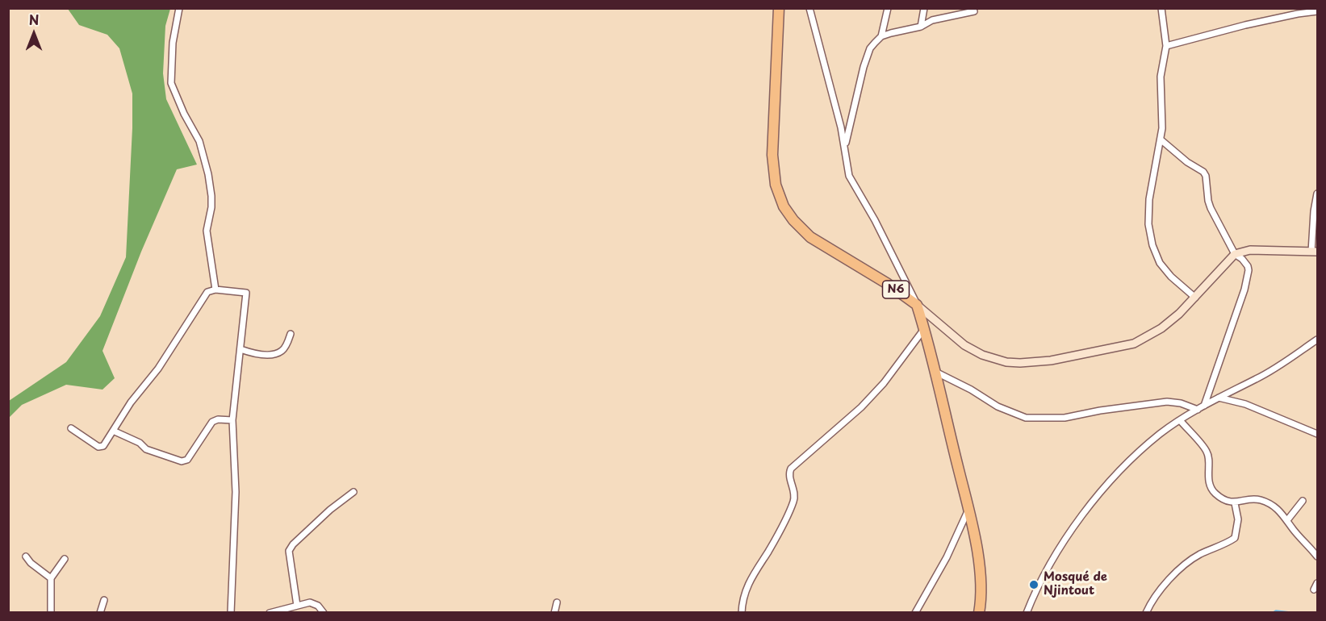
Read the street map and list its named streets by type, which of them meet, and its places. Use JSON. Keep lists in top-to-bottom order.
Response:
{
  "streets": {
    "highway": ["N6"]
  },
  "places": ["Mosqué de Njintout"],
  "north": "top"
}
